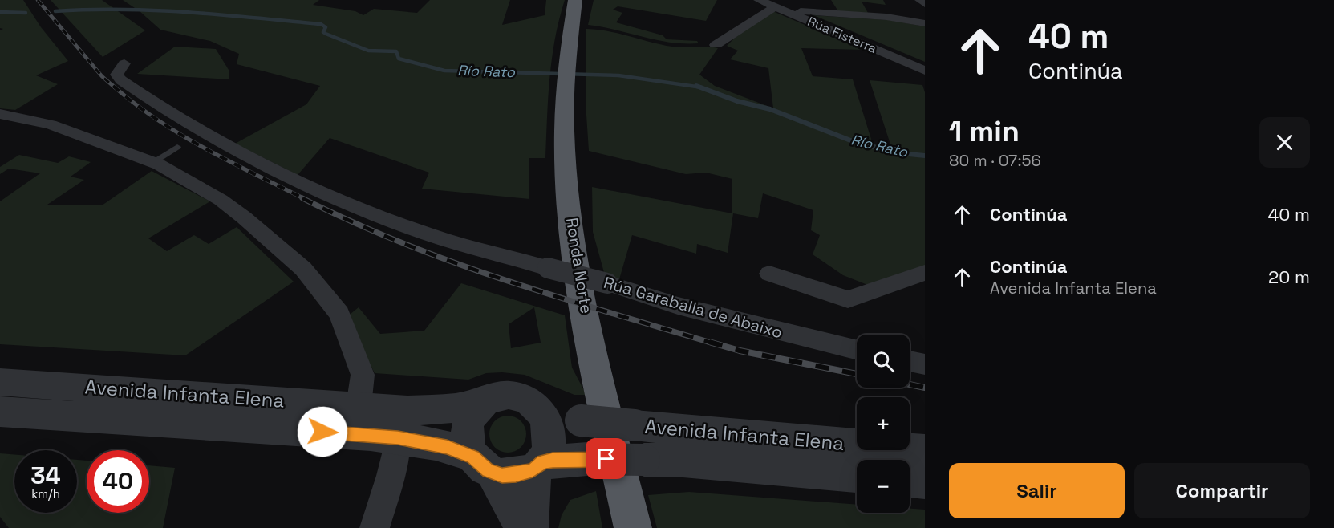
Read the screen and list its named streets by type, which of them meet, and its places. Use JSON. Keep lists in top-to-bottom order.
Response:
{
  "streets": {
    "highway": ["Ronda Norte"],
    "street": ["Rúa Fisterra", "Rúa Garaballa de Abaixo", "Avenida Infanta Elena"]
  },
  "water": ["Río Rato"],
  "page": {
    "turn": ["40 m", "Continúa"],
    "heading": ["1 min", "80 m · 07:56"],
    "list": [
      {
        "name": "Continúa",
        "value": "40 m"
      },
      {
        "name": "Continúa",
        "note": "Avenida Infanta Elena",
        "value": "20 m"
      }
    ],
    "map_buttons": ["+", "−"],
    "speed": "34 km/h",
    "limit": "40",
    "buttons": ["Salir", "Compartir"]
  }
}
